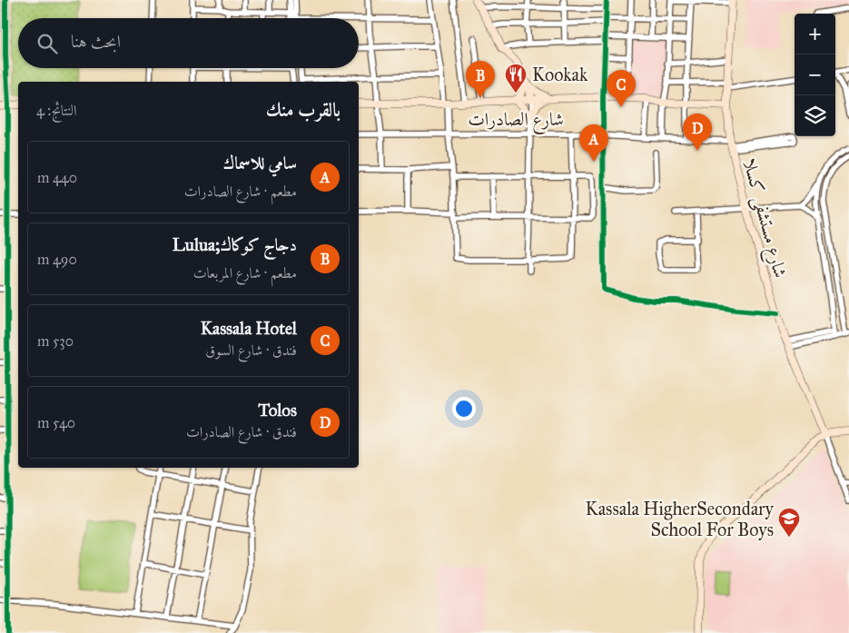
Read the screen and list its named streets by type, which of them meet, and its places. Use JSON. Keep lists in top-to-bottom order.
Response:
{
  "streets": {
    "street": ["شارع الصادرات", "شارع مستشفى كسلا"]
  },
  "crossings": [
    ["شارع الصادرات", "شارع مستشفى كسلا"]
  ],
  "places": {
    "restaurant": ["Kookak"],
    "school or university": ["Kassala HigherSecondary School For Boys"]
  },
  "page": {
    "map_buttons": ["+", "−"],
    "search": "ابحث هنا",
    "pins": [
      "B",
      "C",
      "D",
      "A"
    ],
    "heading": ["بالقرب منك", "النتائج: 4"],
    "list": [
      {
        "mark": "A",
        "name": "سامي للاسماك",
        "note": "مطعم · شارع الصادرات",
        "value": "440 m"
      },
      {
        "mark": "B",
        "name": "دجاج كوكاك;Lulua",
        "note": "مطعم · شارع المربعات",
        "value": "490 m"
      },
      {
        "mark": "C",
        "name": "Kassala Hotel",
        "note": "فندق · شارع السوق",
        "value": "530 m"
      },
      {
        "mark": "D",
        "name": "Tolos",
        "note": "فندق · شارع الصادرات",
        "value": "540 m"
      }
    ]
  }
}
